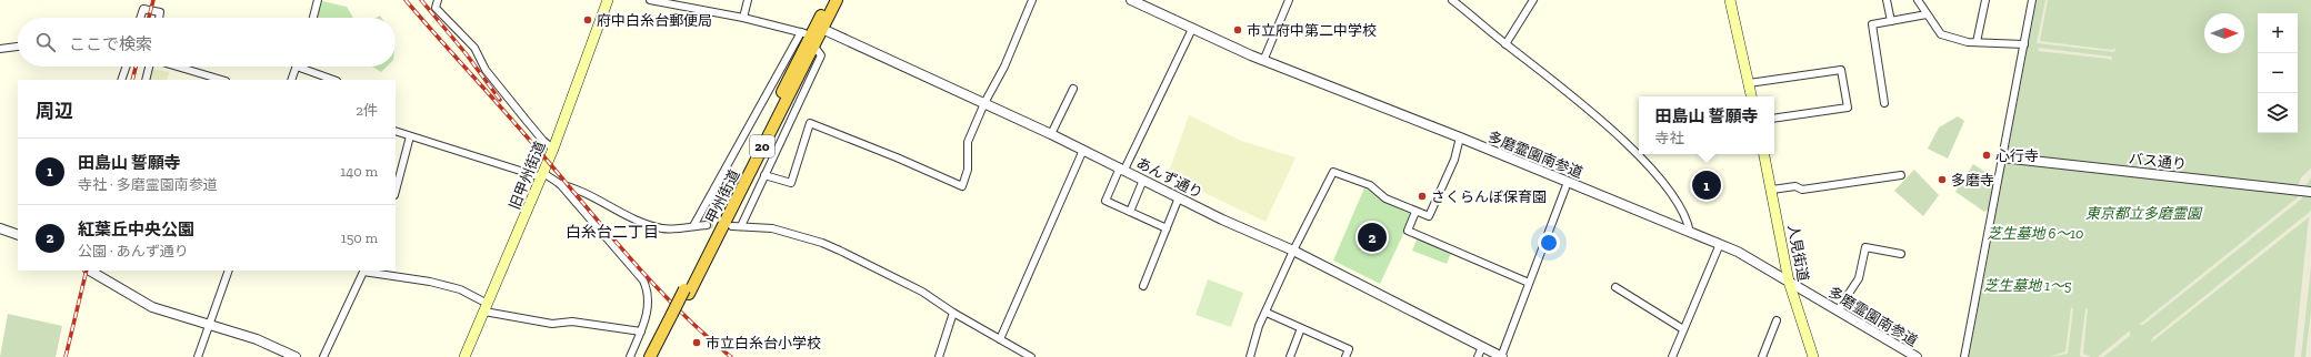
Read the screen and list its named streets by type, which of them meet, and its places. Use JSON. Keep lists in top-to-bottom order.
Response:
{
  "streets": {
    "highway": ["20", "甲州街道"],
    "main road": ["旧甲州街道", "人見街道"],
    "street": ["多磨霊園南参道", "バス通り", "あんず通り"]
  },
  "crossings": [
    ["多磨霊園南参道", "人見街道"],
    ["あんず通り", "甲州街道"]
  ],
  "districts": ["白糸台二丁目"],
  "parks": ["東京都立多磨霊園", "芝生墓地 6～10", "芝生墓地 1～5"],
  "places": [
    "府中白糸台郵便局",
    "市立府中第二中学校",
    "心行寺",
    "多磨寺",
    "さくらんぼ保育園",
    "市立白糸台小学校"
  ],
  "north": "right",
  "page": {
    "map_buttons": ["+", "−"],
    "search": "ここで検索",
    "heading": ["周辺", "2件"],
    "popup": ["田島山 誓願寺", "寺社"],
    "list": [
      {
        "mark": "1",
        "name": "田島山 誓願寺",
        "note": "寺社 · 多磨霊園南参道",
        "value": "140 m"
      },
      {
        "mark": "2",
        "name": "紅葉丘中央公園",
        "note": "公園 · あんず通り",
        "value": "150 m"
      }
    ],
    "pins": ["1", "2"]
  }
}
